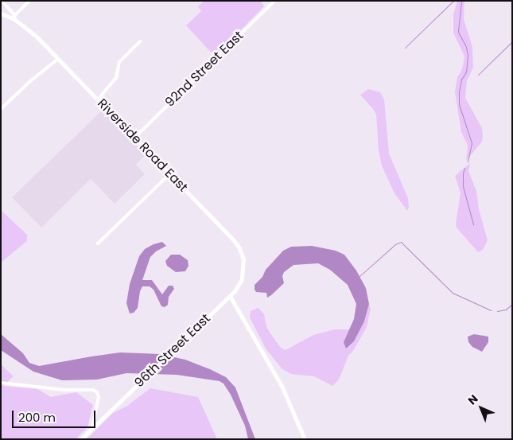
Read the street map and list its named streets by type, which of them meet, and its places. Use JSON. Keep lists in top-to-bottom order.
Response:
{
  "streets": {
    "street": ["92nd Street East", "Riverside Road East", "96th Street East"]
  },
  "crossings": [
    ["92nd Street East", "Riverside Road East"],
    ["Riverside Road East", "96th Street East"]
  ],
  "scale_bar": "200 m",
  "north": "top left"
}
